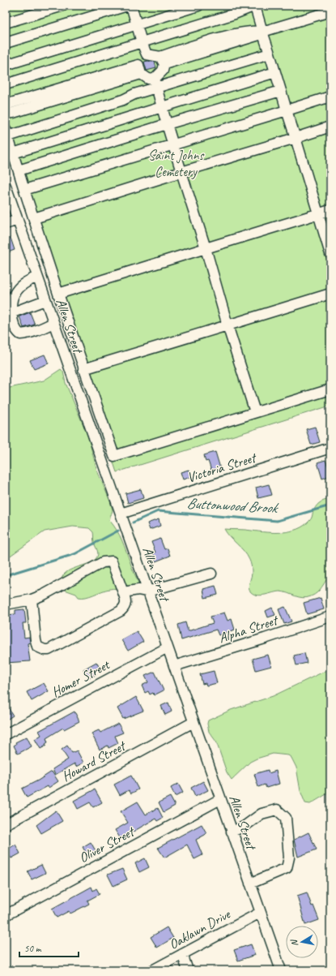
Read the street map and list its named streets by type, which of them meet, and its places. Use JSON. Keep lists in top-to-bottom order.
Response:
{
  "streets": {
    "street": [
      "Allen Street",
      "Victoria Street",
      "Alpha Street",
      "Homer Street",
      "Howard Street",
      "Oliver Street",
      "Oaklawn Drive"
    ]
  },
  "crossings": [
    ["Allen Street", "Victoria Street"],
    ["Allen Street", "Alpha Street"],
    ["Allen Street", "Homer Street"],
    ["Allen Street", "Howard Street"],
    ["Allen Street", "Oliver Street"],
    ["Allen Street", "Oaklawn Drive"]
  ],
  "water": ["Buttonwood Brook"],
  "parks": ["Saint Johns Cemetery"],
  "scale_bar": "50 m",
  "north": "left"
}
